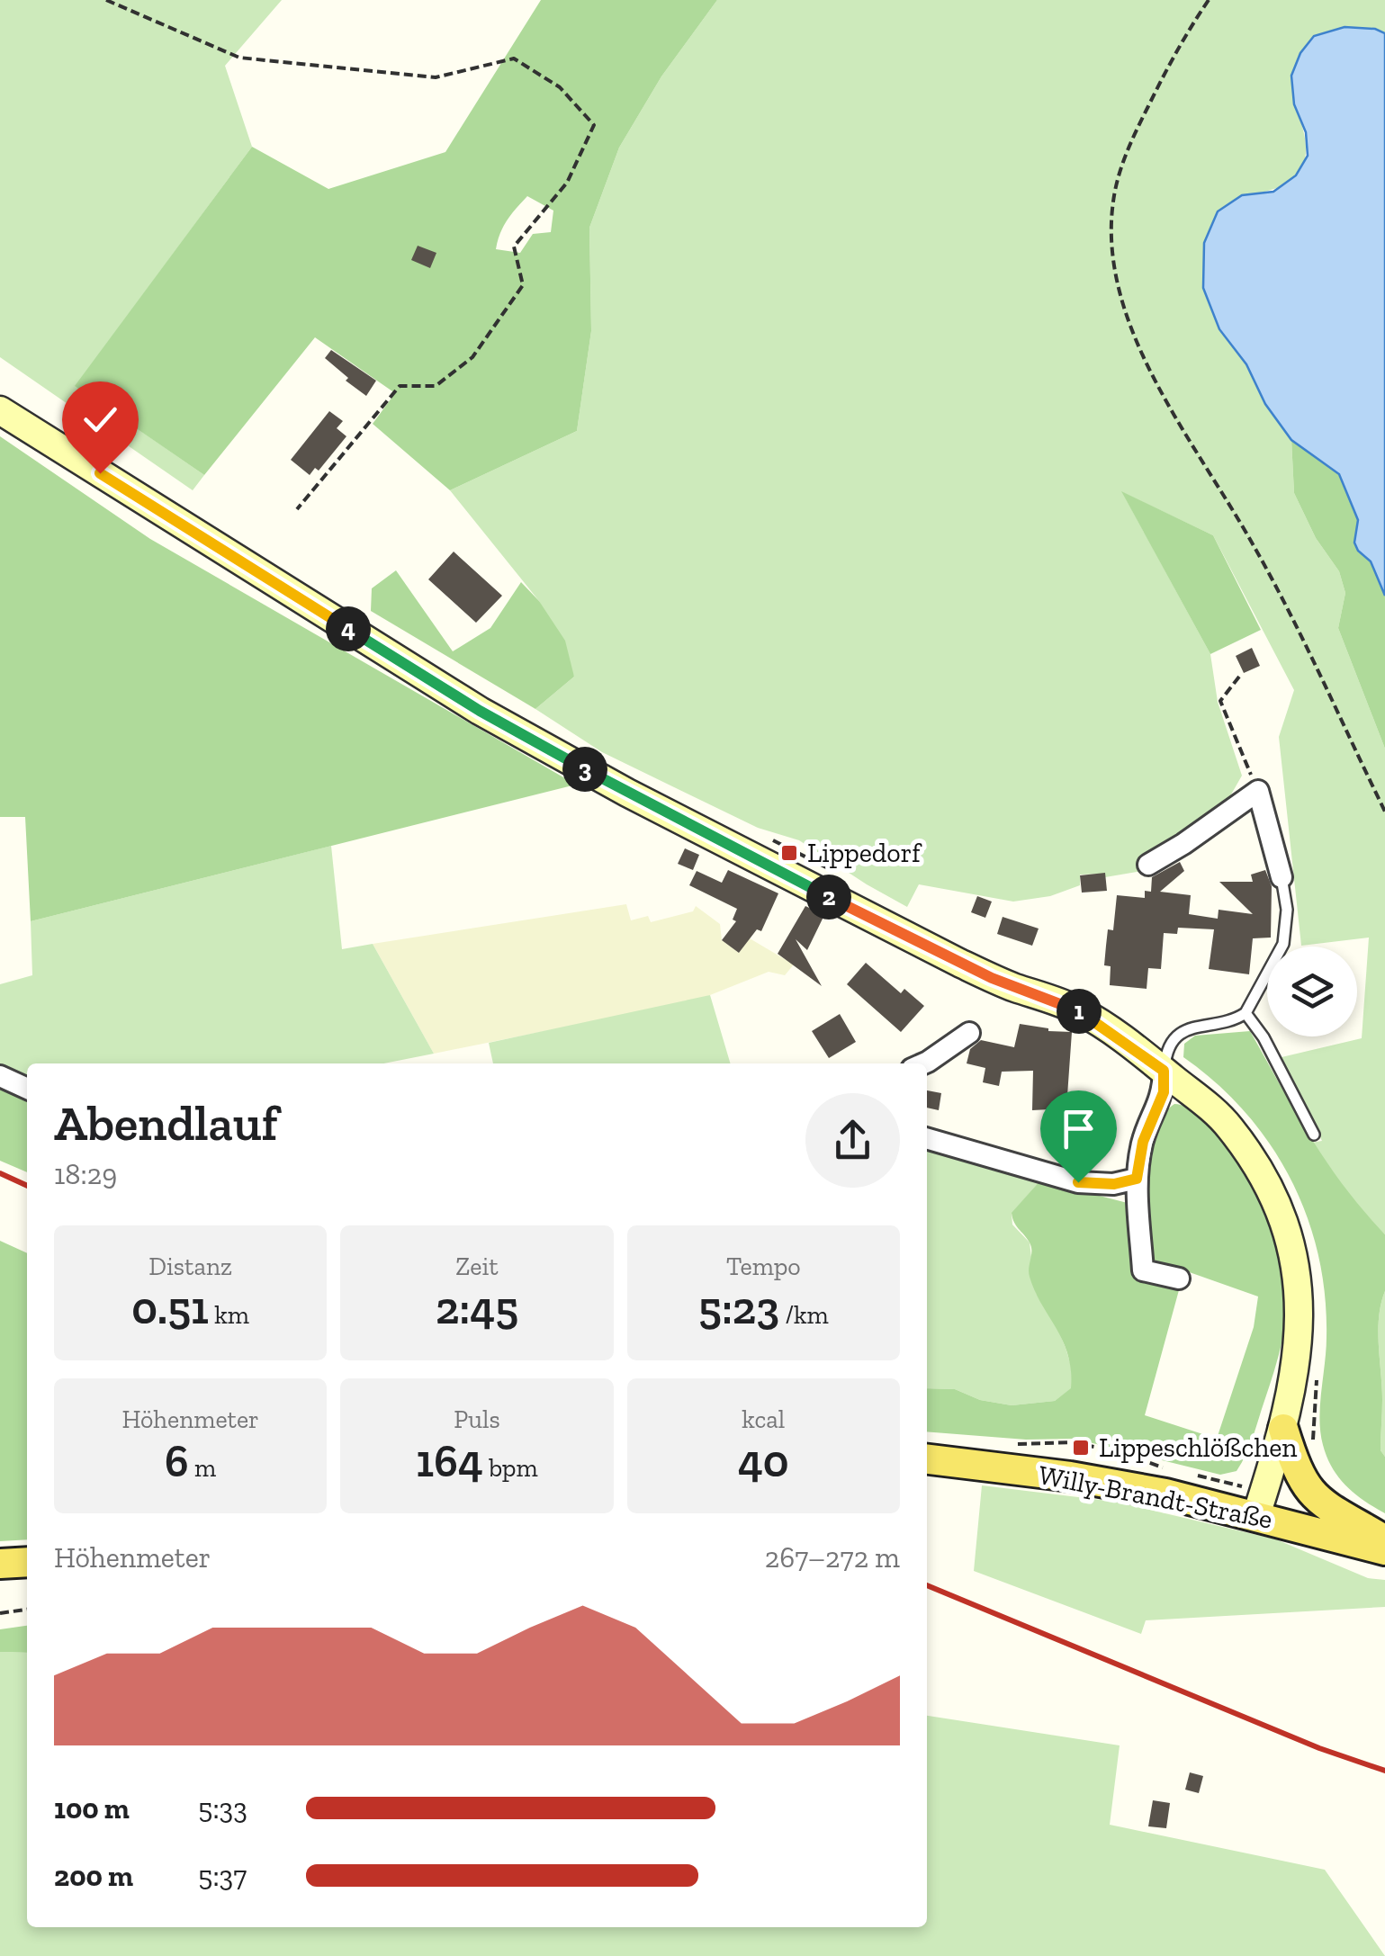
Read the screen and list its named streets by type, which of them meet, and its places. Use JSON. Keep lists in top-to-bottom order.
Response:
{
  "streets": {
    "main road": ["Willy-Brandt-Straße"]
  },
  "places": {
    "transit": ["Lippedorf", "Lippeschlößchen"]
  },
  "page": {
    "pins": [
      "4",
      "3",
      "2",
      "1"
    ],
    "heading": ["Abendlauf", "18:29"],
    "stats": [
      ["Distanz", "0.51 km"],
      ["Zeit", "2:45"],
      ["Tempo", "5:23 /km"],
      ["Höhenmeter", "6 m"],
      ["Puls", "164 bpm"],
      ["kcal", "40"]
    ],
    "chart": ["Höhenmeter", "267–272 m"],
    "list": [
      {
        "name": "100 m",
        "note": "5:33"
      },
      {
        "name": "200 m",
        "note": "5:37"
      }
    ]
  }
}
